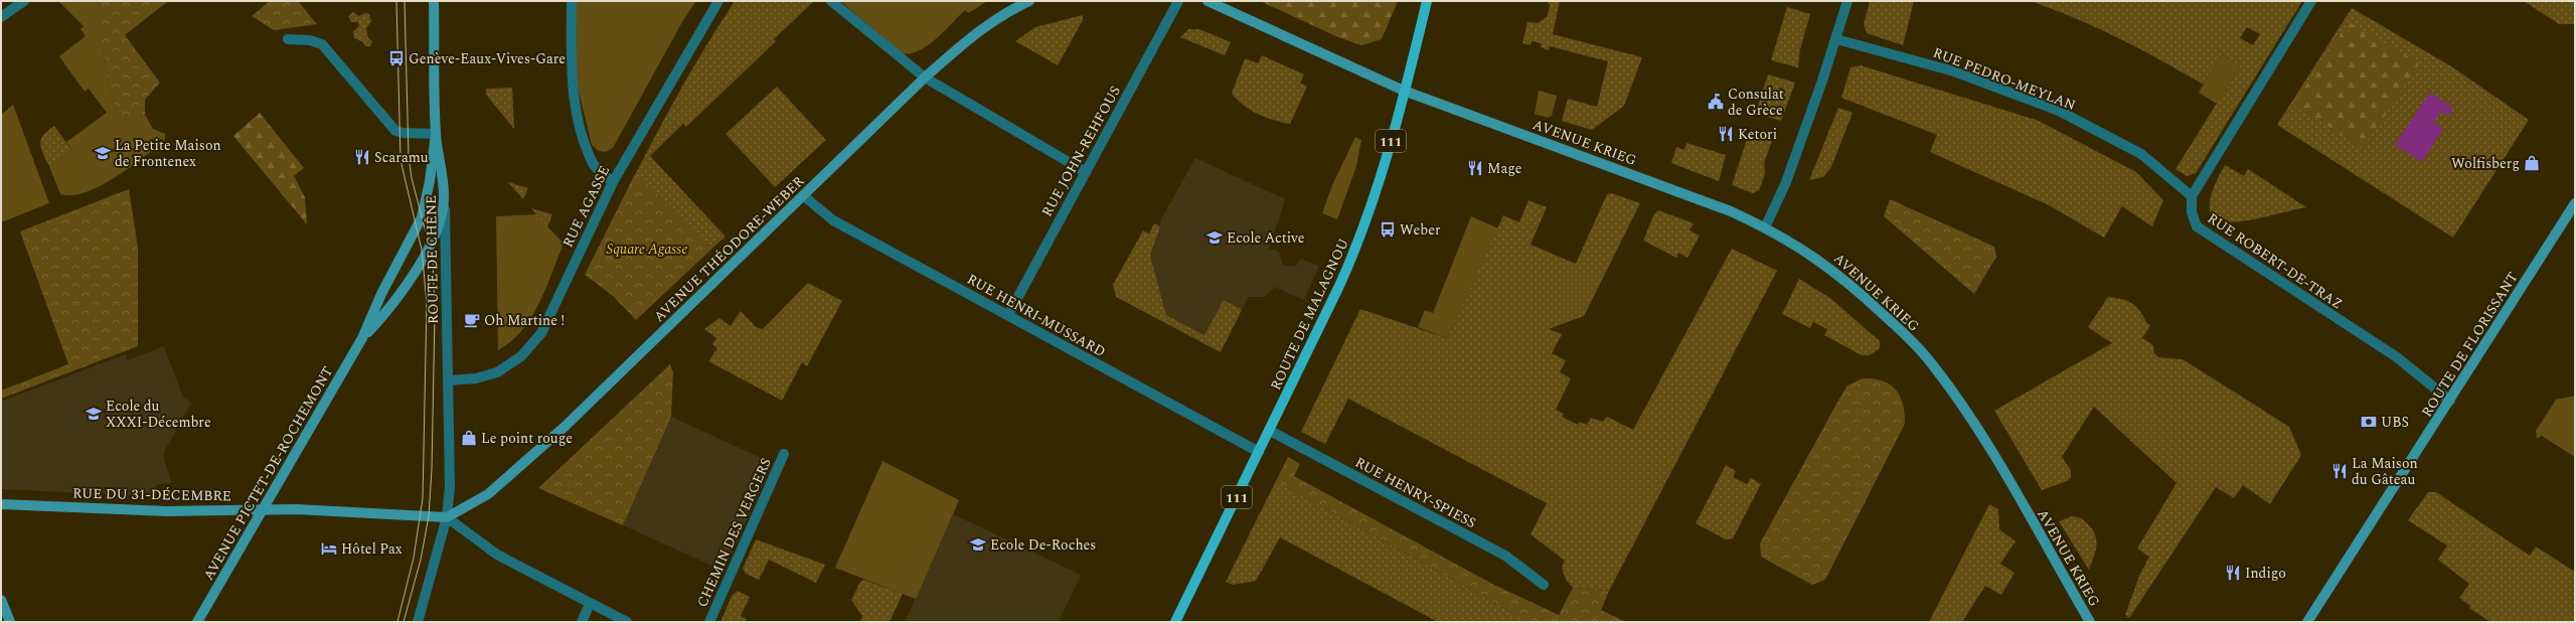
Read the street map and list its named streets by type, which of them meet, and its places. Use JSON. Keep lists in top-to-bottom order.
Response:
{
  "streets": {
    "main road": ["111", "ROUTE DE MALAGNOU"],
    "street": [
      "RUE PEDRO-MEYLAN",
      "AVENUE KRIEG",
      "RUE JOHN-REHFOUS",
      "RUE AGASSE",
      "AVENUE THÉODORE-WEBER",
      "ROUTE DE CHÊNE",
      "RUE ROBERT-DE-TRAZ",
      "RUE HENRI-MUSSARD",
      "ROUTE DE FLORISSANT",
      "AVENUE PICTET-DE-ROCHEMONT",
      "RUE HENRY-SPIESS",
      "RUE DU 31-DÉCEMBRE",
      "CHEMIN DES VERGERS"
    ]
  },
  "crossings": [
    ["RUE PEDRO-MEYLAN", "RUE ROBERT-DE-TRAZ"],
    ["AVENUE KRIEG", "ROUTE DE MALAGNOU"],
    ["RUE JOHN-REHFOUS", "RUE HENRI-MUSSARD"],
    ["RUE AGASSE", "ROUTE DE CHÊNE"],
    ["AVENUE THÉODORE-WEBER", "ROUTE DE CHÊNE"],
    ["AVENUE THÉODORE-WEBER", "RUE HENRI-MUSSARD"],
    ["AVENUE THÉODORE-WEBER", "RUE DU 31-DÉCEMBRE"],
    ["ROUTE DE CHÊNE", "AVENUE PICTET-DE-ROCHEMONT"],
    ["ROUTE DE CHÊNE", "RUE DU 31-DÉCEMBRE"],
    ["RUE ROBERT-DE-TRAZ", "ROUTE DE FLORISSANT"],
    ["ROUTE DE MALAGNOU", "RUE HENRI-MUSSARD"],
    ["ROUTE DE MALAGNOU", "RUE HENRY-SPIESS"],
    ["AVENUE PICTET-DE-ROCHEMONT", "RUE DU 31-DÉCEMBRE"]
  ],
  "parks": ["Square Agasse"],
  "places": {
    "bus stop": ["Genève-Eaux-Vives-Gare", "Weber"],
    "public building": ["Consulat de Grèce"],
    "restaurant": [
      "Ketori",
      "Scaramu",
      "Mage",
      "La Maison du Gâteau",
      "Indigo"
    ],
    "school or university": [
      "La Petite Maison de Frontenex",
      "Ecole Active",
      "Ecole du XXXI-Décembre",
      "Ecole De-Roches"
    ],
    "shop": ["Wolfisberg", "Le point rouge"],
    "cafe": ["Oh Martine !"],
    "bank": ["UBS"],
    "hotel": ["Hôtel Pax"]
  }
}
